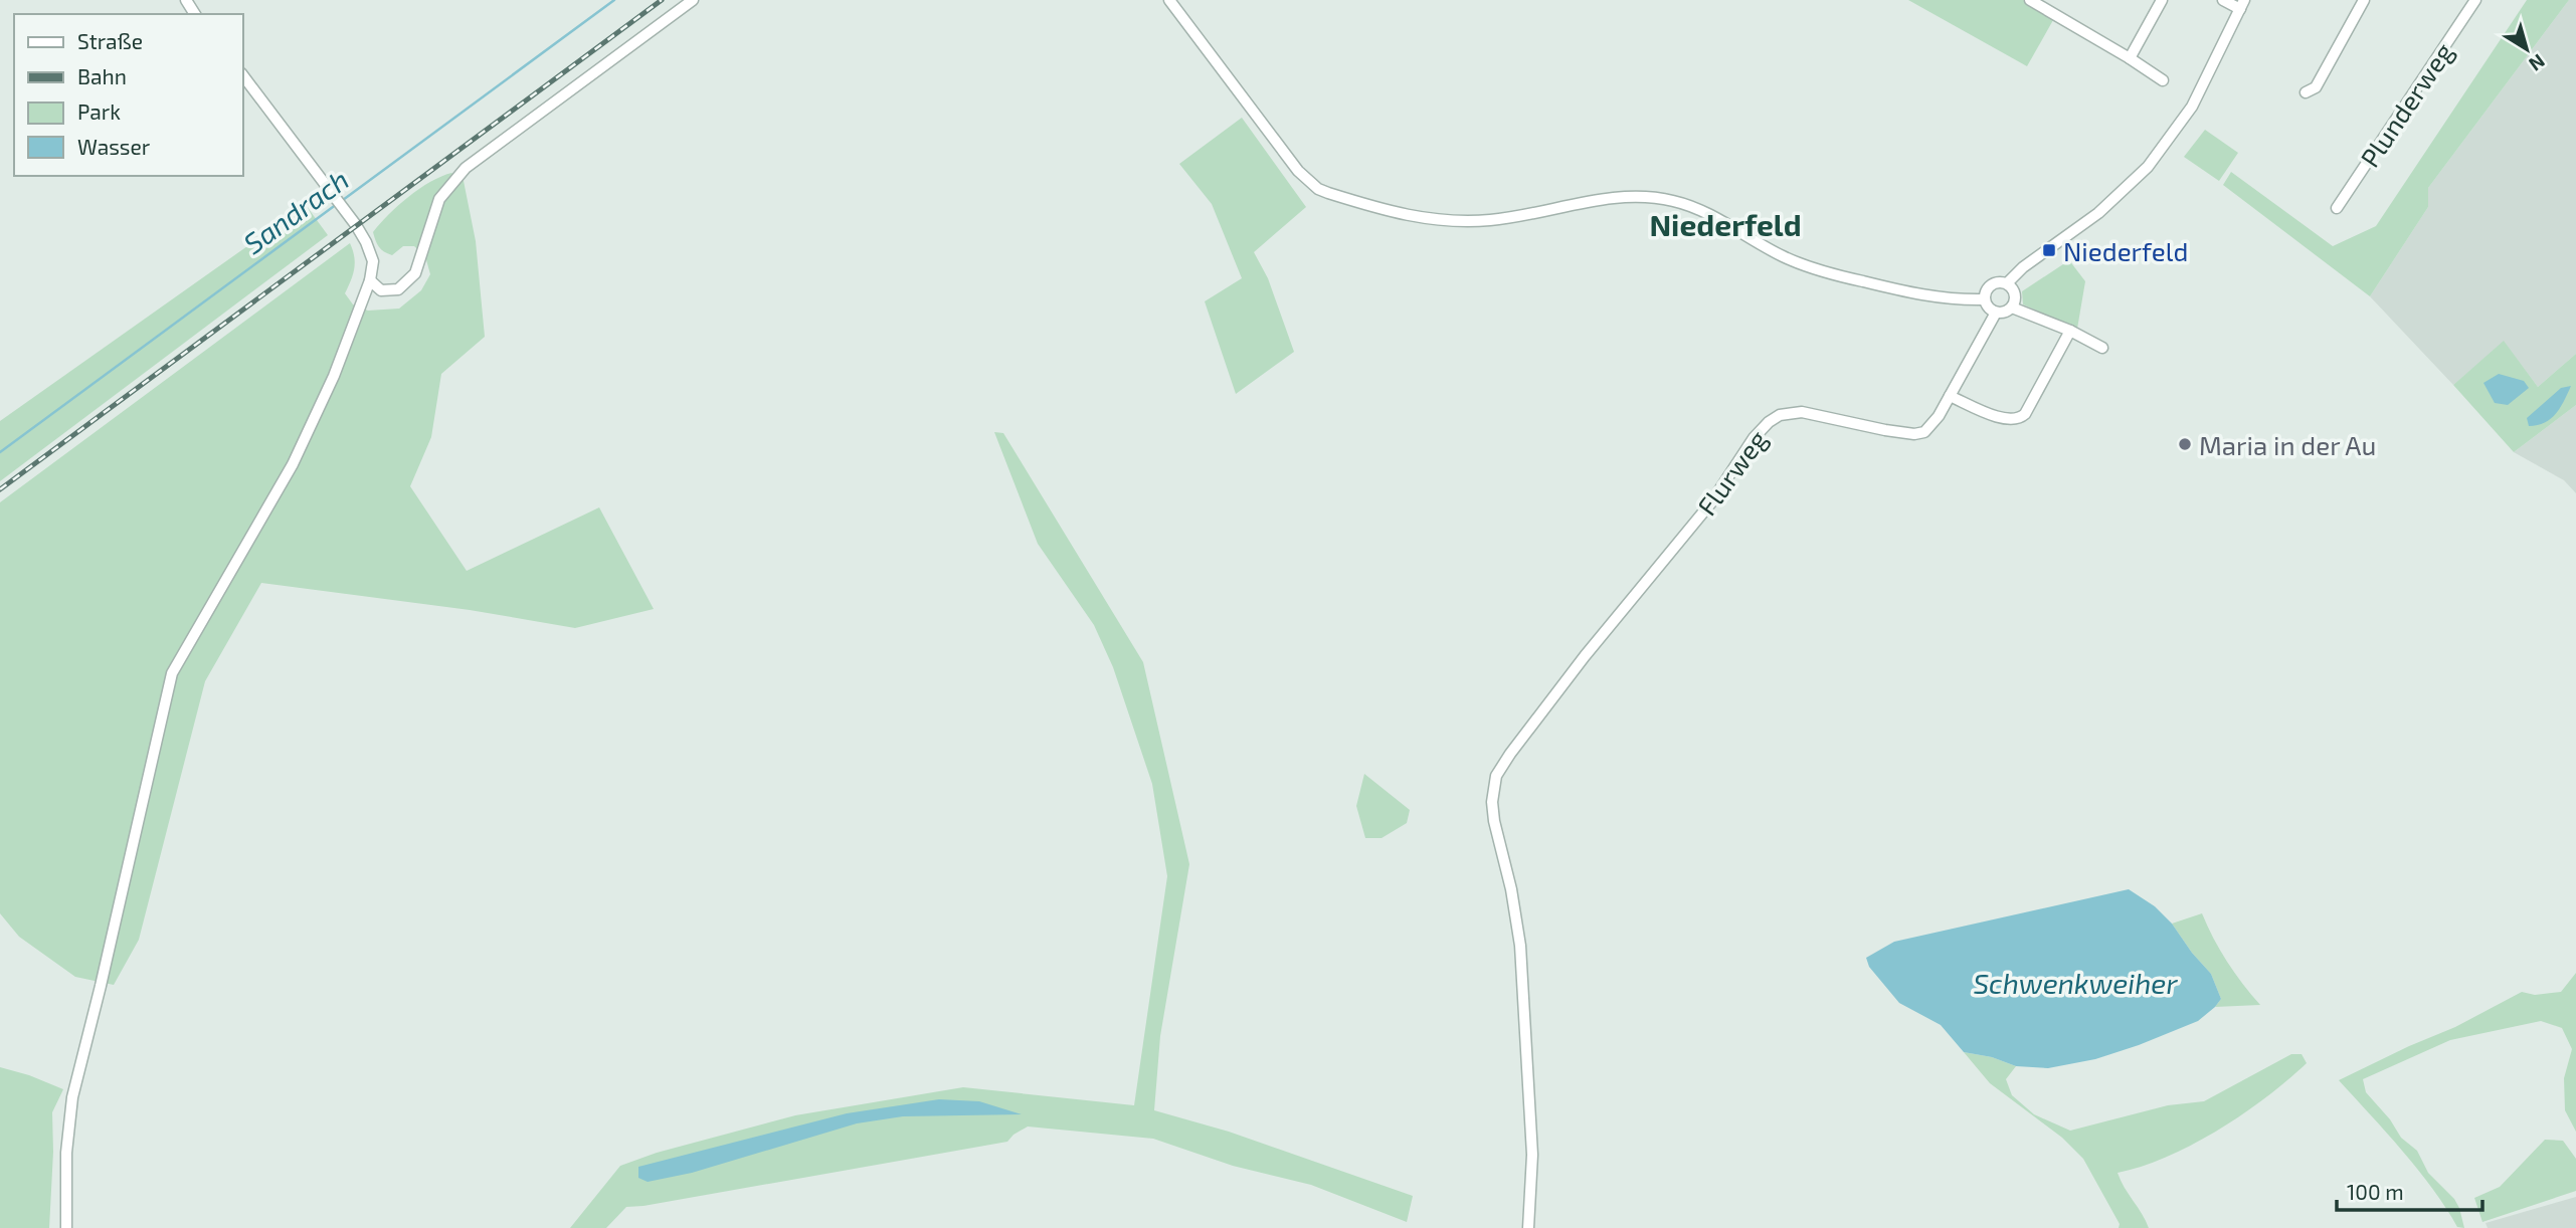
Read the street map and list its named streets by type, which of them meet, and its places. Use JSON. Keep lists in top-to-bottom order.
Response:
{
  "streets": {
    "street": ["Plunderweg", "Flurweg"]
  },
  "districts": ["Niederfeld"],
  "water": ["Sandrach", "Schwenkweiher"],
  "places": {
    "transit": ["Niederfeld"],
    "other": ["Maria in der Au"]
  },
  "legend": [
    "Straße",
    "Bahn",
    "Park",
    "Wasser"
  ],
  "scale_bar": "100 m",
  "north": "bottom right"
}
